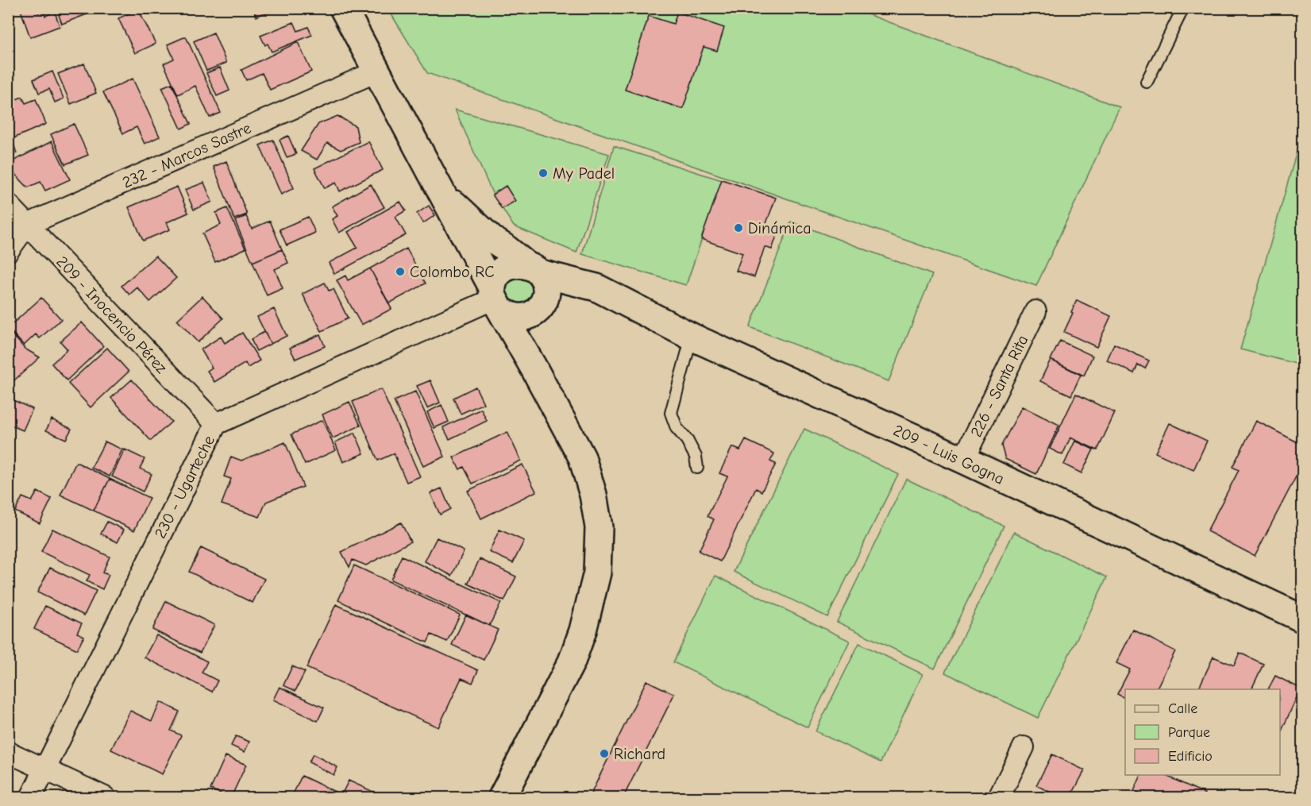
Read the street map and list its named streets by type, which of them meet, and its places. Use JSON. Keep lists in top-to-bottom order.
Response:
{
  "streets": {
    "main road": ["209 - Luis Gogna"],
    "street": [
      "232 - Marcos Sastre",
      "209 - Inocencio Pérez",
      "226 - Santa Rita",
      "230 - Ugarteche"
    ]
  },
  "crossings": [
    ["232 - Marcos Sastre", "209 - Inocencio Pérez"],
    ["209 - Inocencio Pérez", "230 - Ugarteche"],
    ["226 - Santa Rita", "209 - Luis Gogna"],
    ["209 - Luis Gogna", "230 - Ugarteche"]
  ],
  "places": [
    "My Padel",
    "Dinámica",
    "Colombo RC",
    "Richard"
  ],
  "legend": ["Calle", "Parque", "Edificio"]
}
